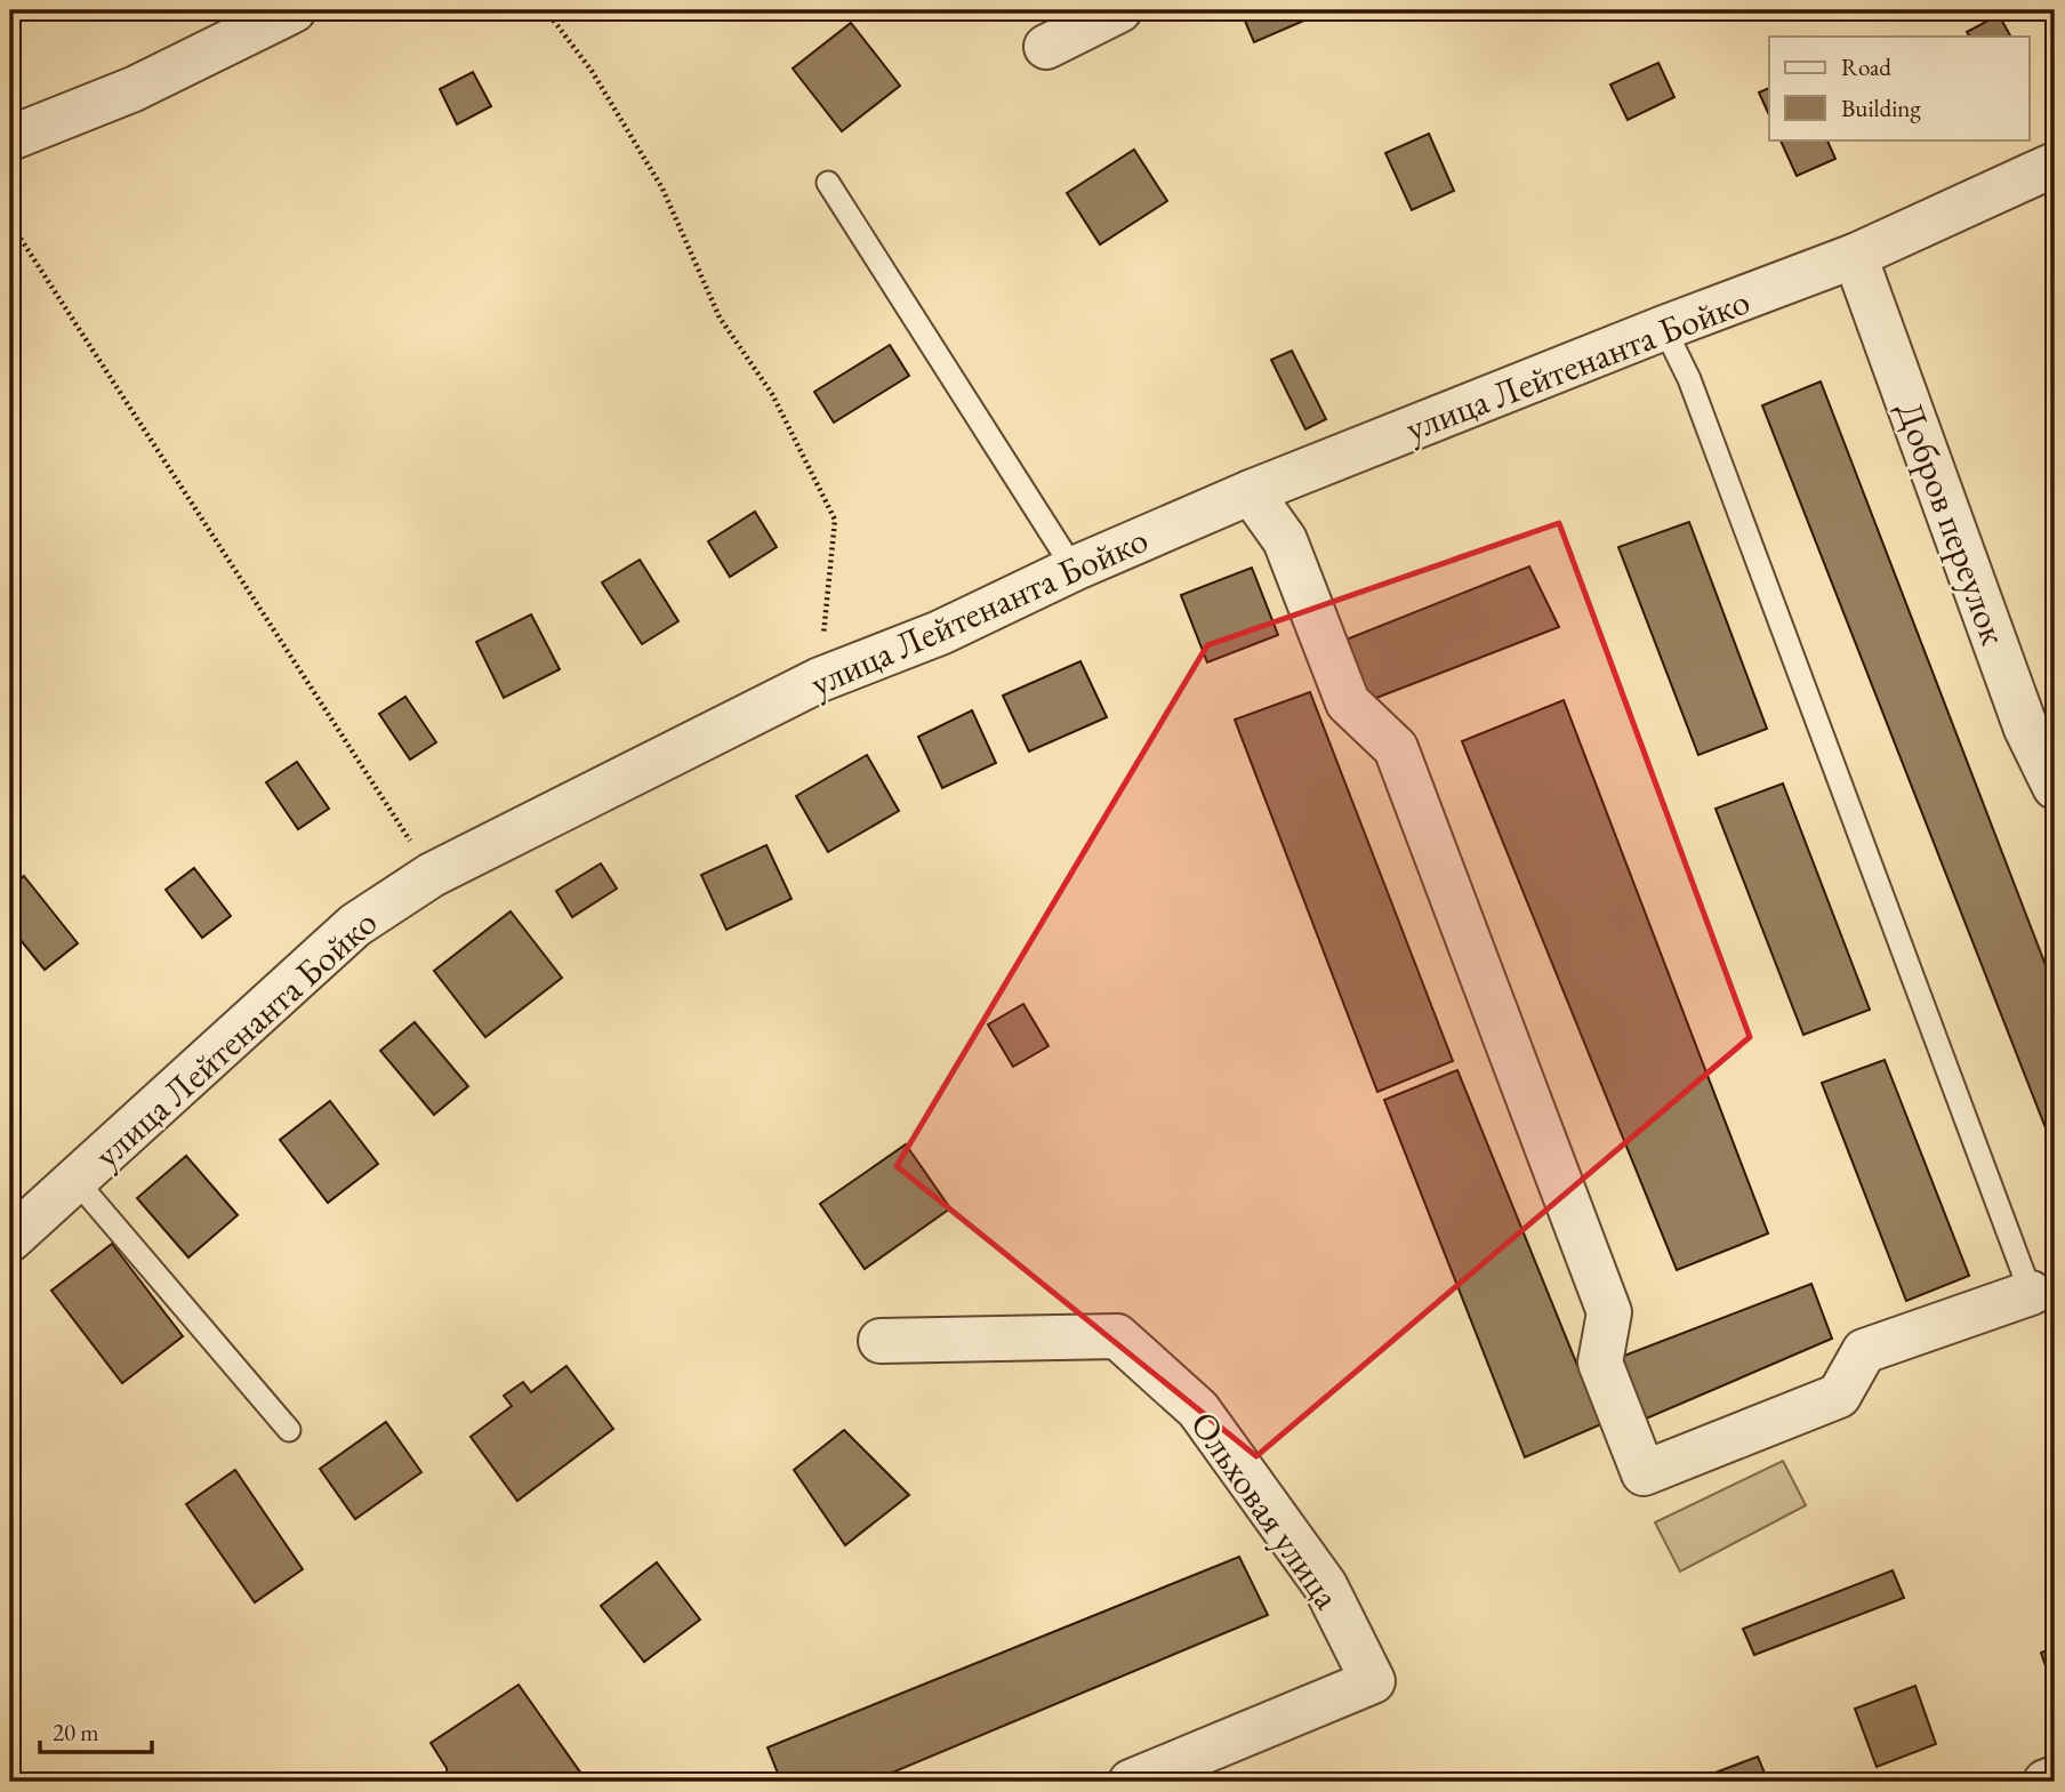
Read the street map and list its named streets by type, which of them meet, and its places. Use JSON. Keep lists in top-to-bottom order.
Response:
{
  "streets": {
    "street": ["улица Лейтенанта Бойко", "Добров переулок", "Ольховая улица"]
  },
  "crossings": [
    ["улица Лейтенанта Бойко", "Добров переулок"]
  ],
  "legend": ["Road", "Building"],
  "scale_bar": "20 m"
}
